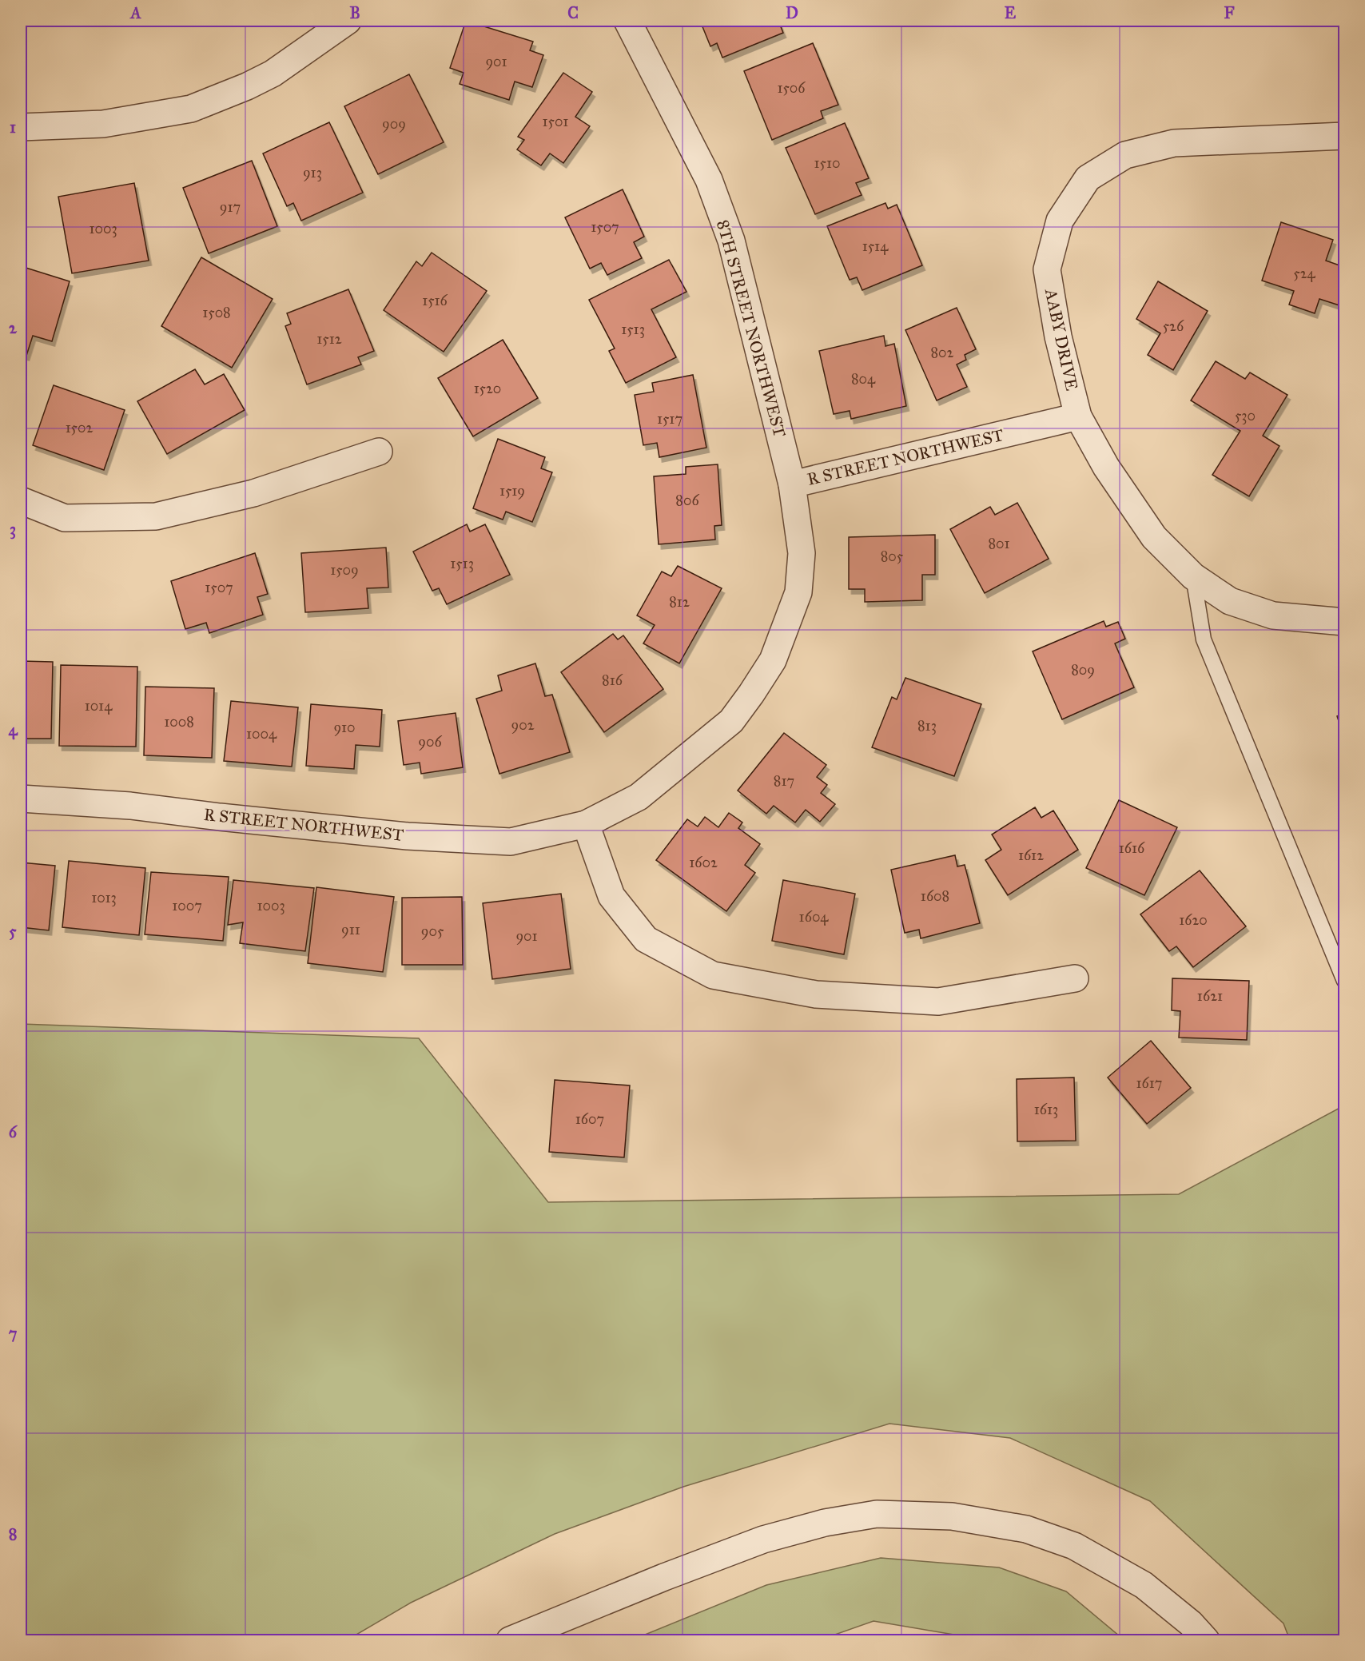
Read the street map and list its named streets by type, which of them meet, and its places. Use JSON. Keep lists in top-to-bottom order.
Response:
{
  "streets": {
    "street": ["8TH STREET NORTHWEST", "AABY DRIVE", "R STREET NORTHWEST"]
  },
  "crossings": [
    ["8TH STREET NORTHWEST", "R STREET NORTHWEST"],
    ["AABY DRIVE", "R STREET NORTHWEST"]
  ],
  "house_numbers": [
    "901",
    "1506",
    "1501",
    "909",
    "1510",
    "913",
    "917",
    "1507",
    "1003",
    "1514",
    "524",
    "1516",
    "1508",
    "526",
    "1513",
    "1512",
    "802",
    "804",
    "1520",
    "530",
    "1517",
    "1502",
    "1519",
    "806",
    "801",
    "805",
    "1513",
    "1509",
    "1507",
    "812",
    "809",
    "816",
    "1014",
    "1008",
    "902",
    "813",
    "910",
    "1004",
    "906",
    "817",
    "1616",
    "1612",
    "1602",
    "1608",
    "1013",
    "1007",
    "1003",
    "1604",
    "1620",
    "911",
    "905",
    "901",
    "1621",
    "1617",
    "1613",
    "1607"
  ],
  "grid": {
    "columns": [
      "A",
      "B",
      "C",
      "D",
      "E",
      "F"
    ],
    "rows": [
      "1",
      "2",
      "3",
      "4",
      "5",
      "6",
      "7",
      "8"
    ]
  }
}
